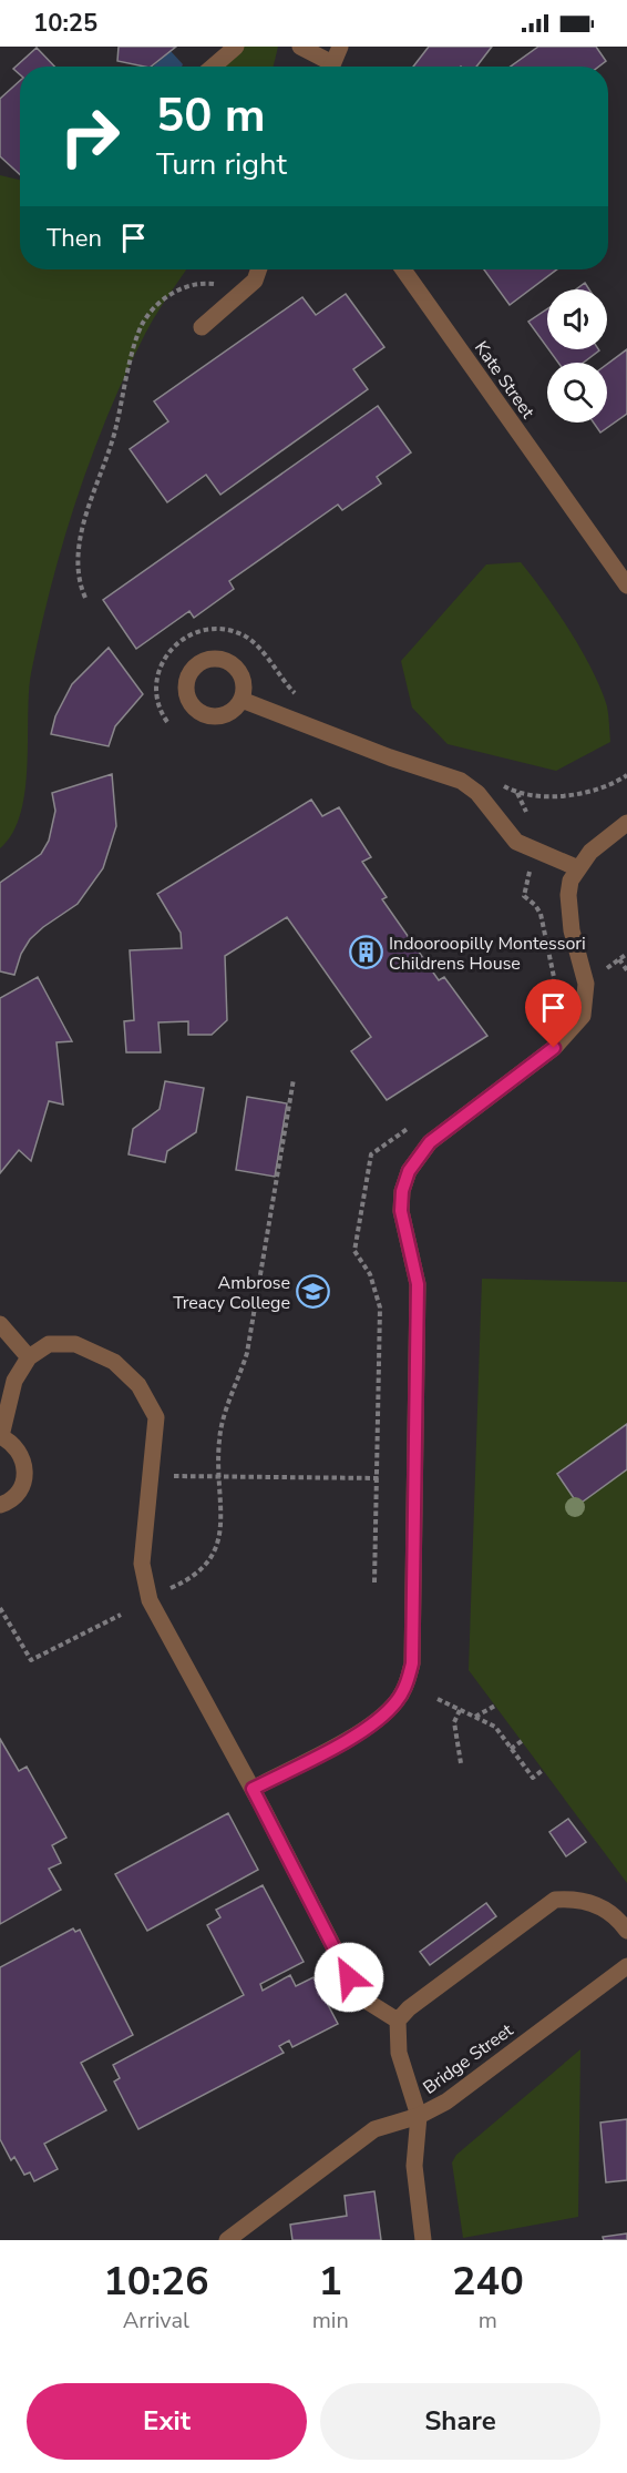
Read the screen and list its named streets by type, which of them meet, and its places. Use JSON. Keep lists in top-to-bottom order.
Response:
{
  "streets": {
    "street": ["Kate Street", "Bridge Street"]
  },
  "places": {
    "building": ["Indooroopilly Montessori Childrens House"],
    "school or university": ["Ambrose Treacy College"]
  },
  "page": {
    "status": "10:25",
    "turn": ["50 m", "Turn right"],
    "then": "Then",
    "eta": [
      "10:26",
      "Arrival",
      "1",
      "min",
      "240",
      "m"
    ],
    "buttons": ["Exit", "Share"]
  }
}
